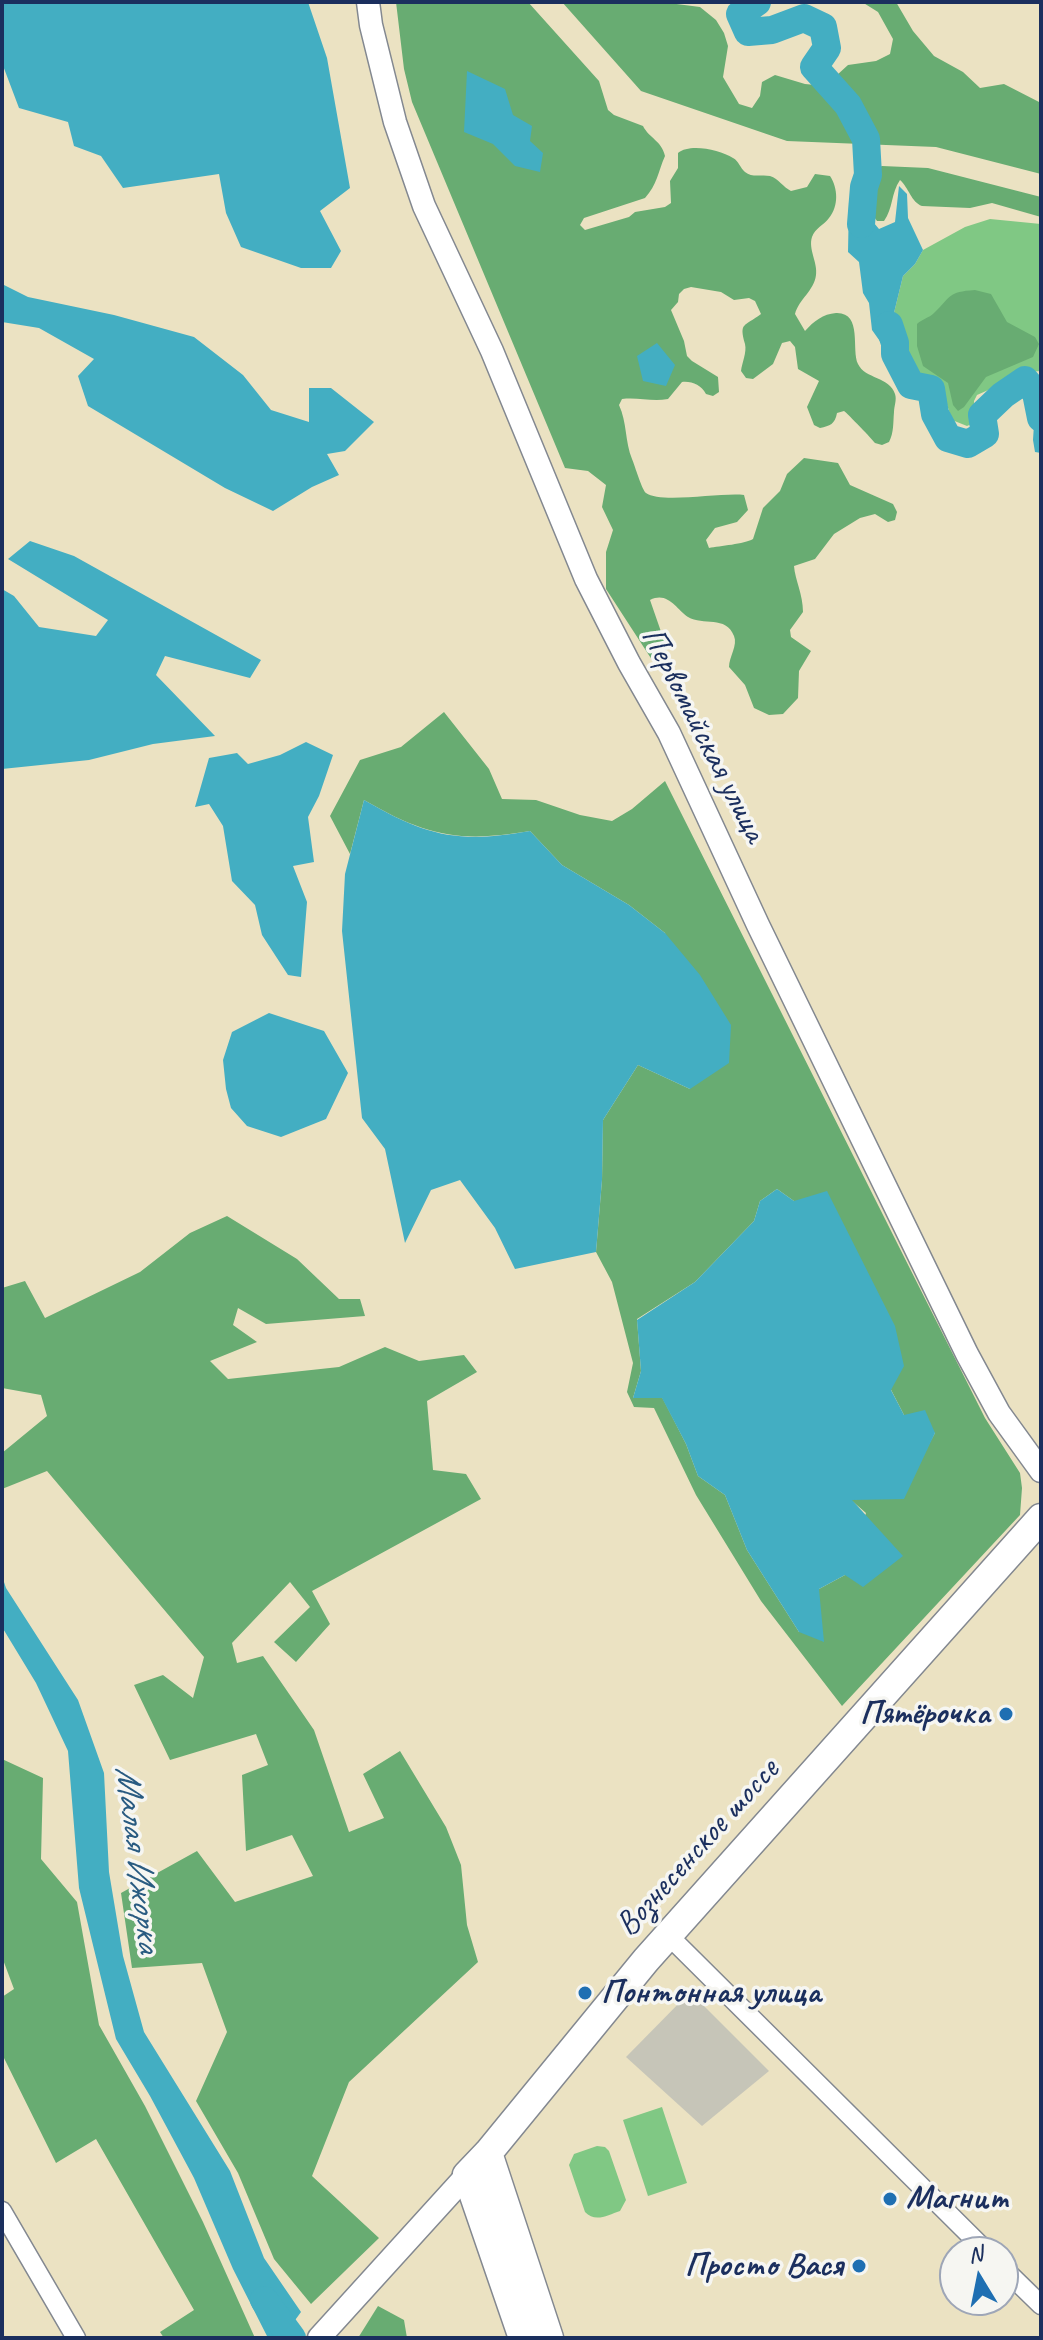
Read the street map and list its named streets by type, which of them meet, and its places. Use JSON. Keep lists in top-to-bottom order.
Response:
{
  "streets": {
    "main road": ["Вознесенское шоссе"],
    "street": ["Первомайская улица"]
  },
  "water": ["Малая Ижорка"],
  "places": [
    "Пятёрочка",
    "Понтонная улица",
    "Магнит",
    "Просто Вася"
  ],
  "north": "top"
}
